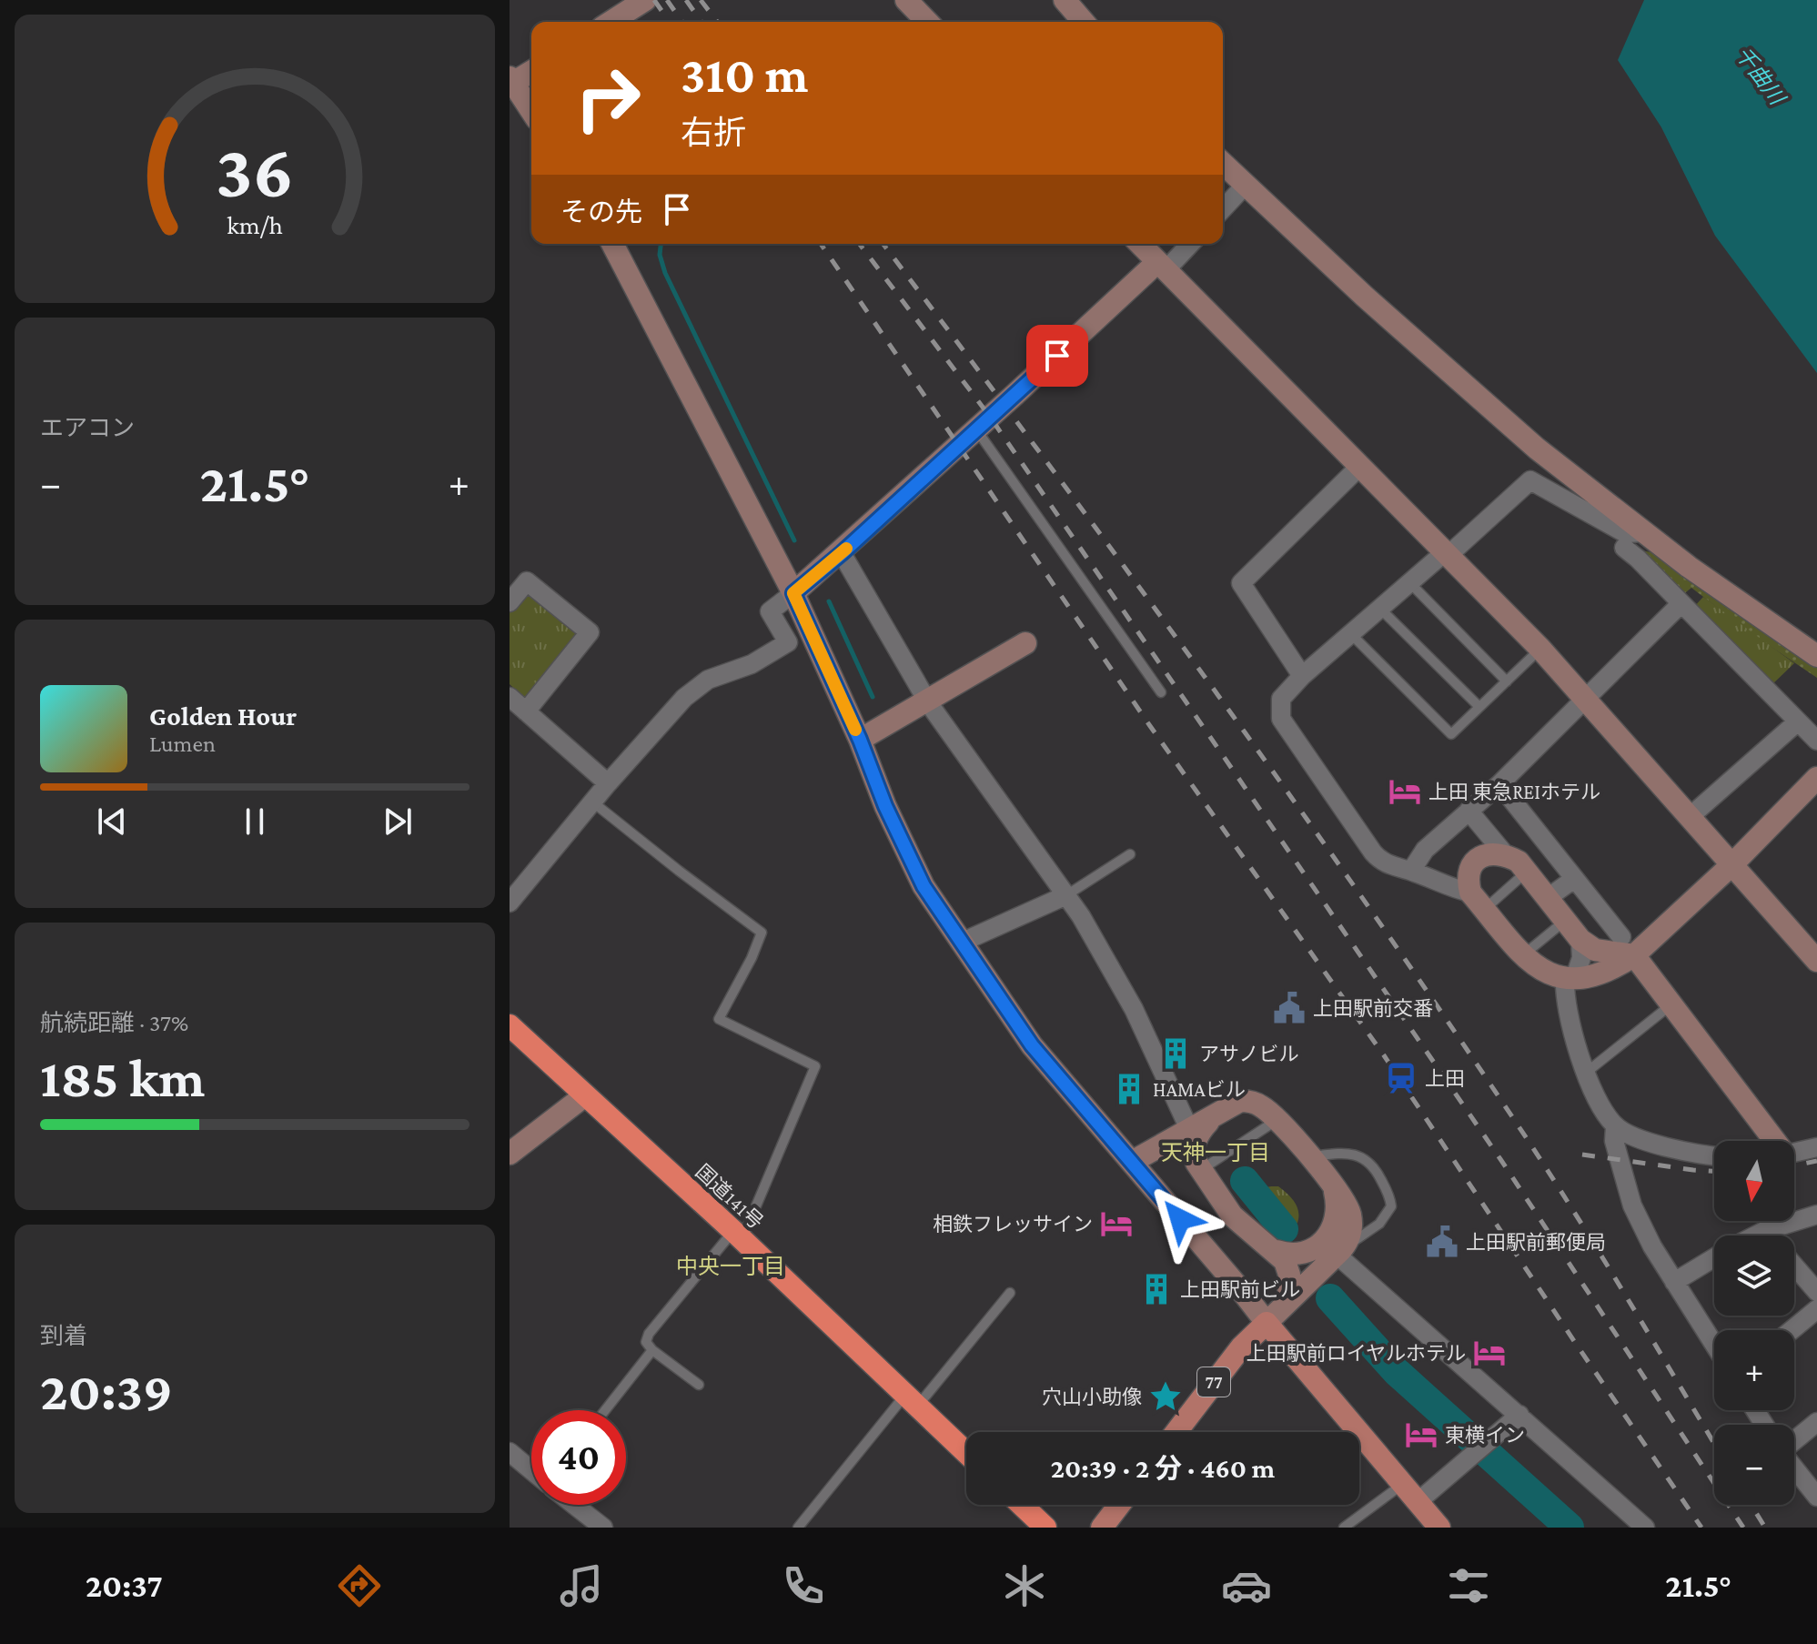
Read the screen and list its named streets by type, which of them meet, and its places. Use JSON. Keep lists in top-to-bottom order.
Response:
{
  "streets": {
    "highway": ["国道141号"],
    "main road": ["77"]
  },
  "districts": ["天神一丁目", "中央一丁目"],
  "water": ["千曲川"],
  "places": {
    "hotel": [
      "上田 東急REIホテル",
      "相鉄フレッサイン",
      "上田駅前ロイヤルホテル",
      "東横イン"
    ],
    "public building": ["上田駅前交番", "上田駅前郵便局"],
    "building": ["アサノビル", "HAMAビル", "上田駅前ビル"],
    "station": ["上田"],
    "place": ["穴山小助像"]
  },
  "north": "bottom",
  "page": {
    "turn": ["310 m", "右折"],
    "then": "その先",
    "tile": [
      "エアコン",
      ["航続距離 · 37%", "185 km"],
      ["到着", "20:39"]
    ],
    "heat": ["−", "21.5°", "+"],
    "song": ["Golden Hour", "Lumen"],
    "map_buttons": ["+", "−"],
    "limit": "40",
    "trip": "20:39 · 2 分 · 460 m",
    "tabs": ["20:37", "21.5°"],
    "gauge": ["36", "km/h"]
  }
}
